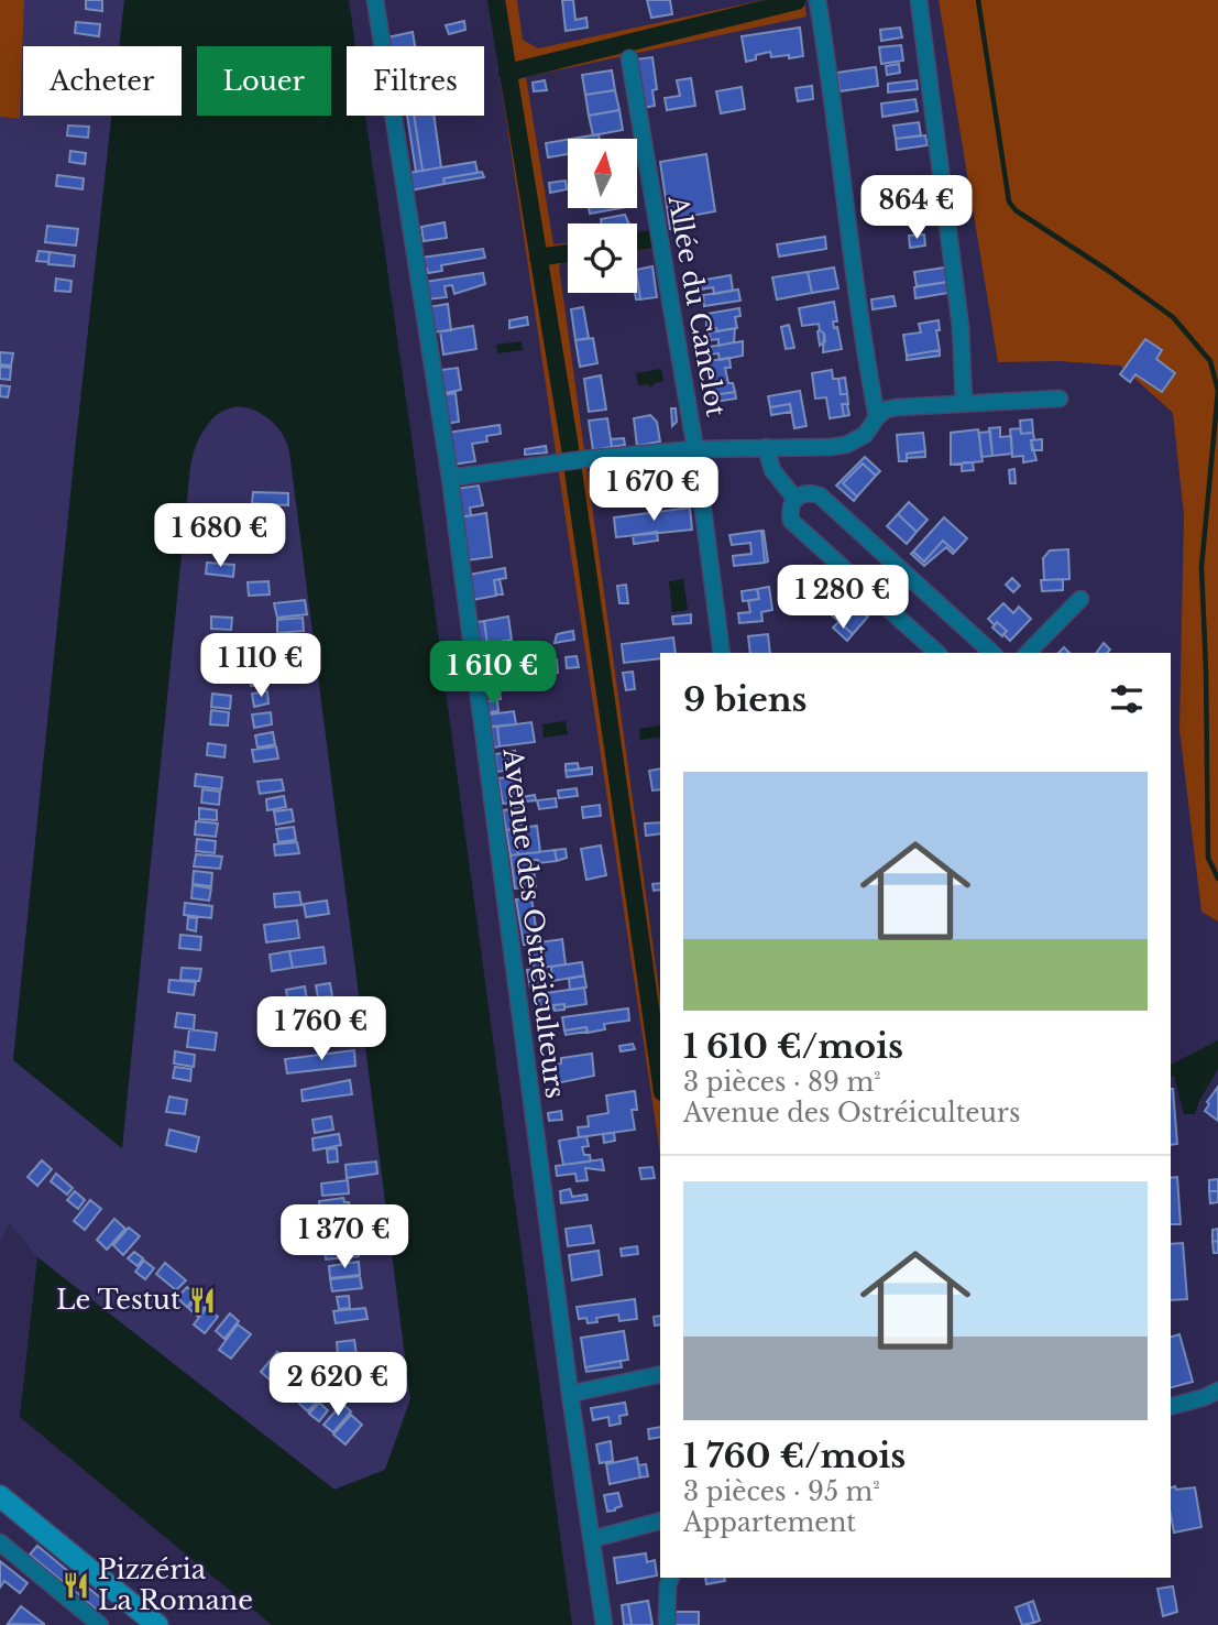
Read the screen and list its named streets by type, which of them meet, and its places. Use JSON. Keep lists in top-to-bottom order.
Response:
{
  "streets": {
    "street": ["Allée du Canelot", "Avenue des Ostréiculteurs"]
  },
  "places": {
    "restaurant": ["Le Testut", "Pizzéria La Romane"]
  },
  "north": "top",
  "page": {
    "chip": ["Acheter", "Louer", "Filtres"],
    "price": [
      "864 €",
      "1 670 €",
      "1 680 €",
      "1 280 €",
      "1 110 €",
      "1 610 €",
      "1 760 €",
      "1 370 €",
      "2 620 €"
    ],
    "heading": "9 biens",
    "list": [
      {
        "name": "1 610 €/mois",
        "note": "3 pièces · 89 m² · Avenue des Ostréiculteurs"
      },
      {
        "name": "1 760 €/mois",
        "note": "3 pièces · 95 m² · Appartement"
      }
    ]
  }
}
